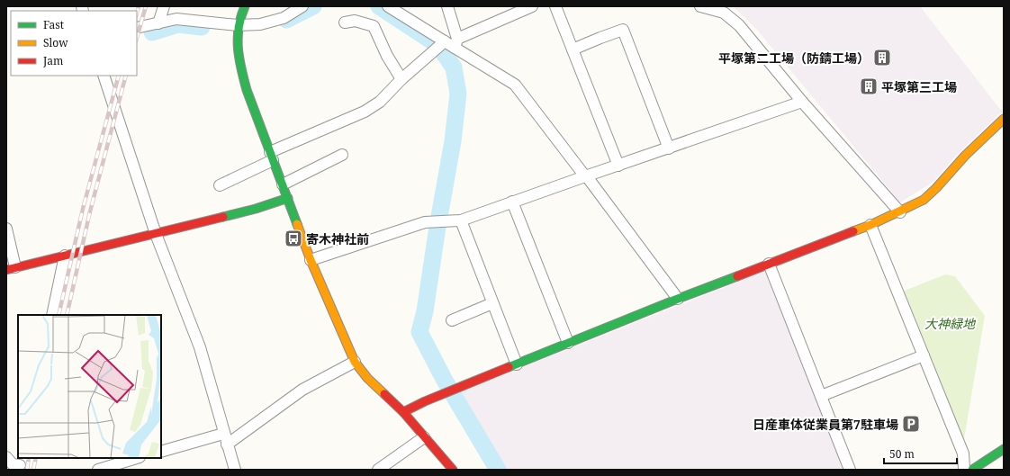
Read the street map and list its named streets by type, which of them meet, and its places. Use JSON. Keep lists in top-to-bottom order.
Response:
{
  "parks": ["大神緑地"],
  "places": {
    "building": ["平塚第二工場（防錆工場）", "平塚第三工場"],
    "bus stop": ["寄木神社前"],
    "parking": ["日産車体従業員第7駐車場"]
  },
  "legend": ["Fast", "Slow", "Jam"],
  "scale_bar": "50 m"
}
